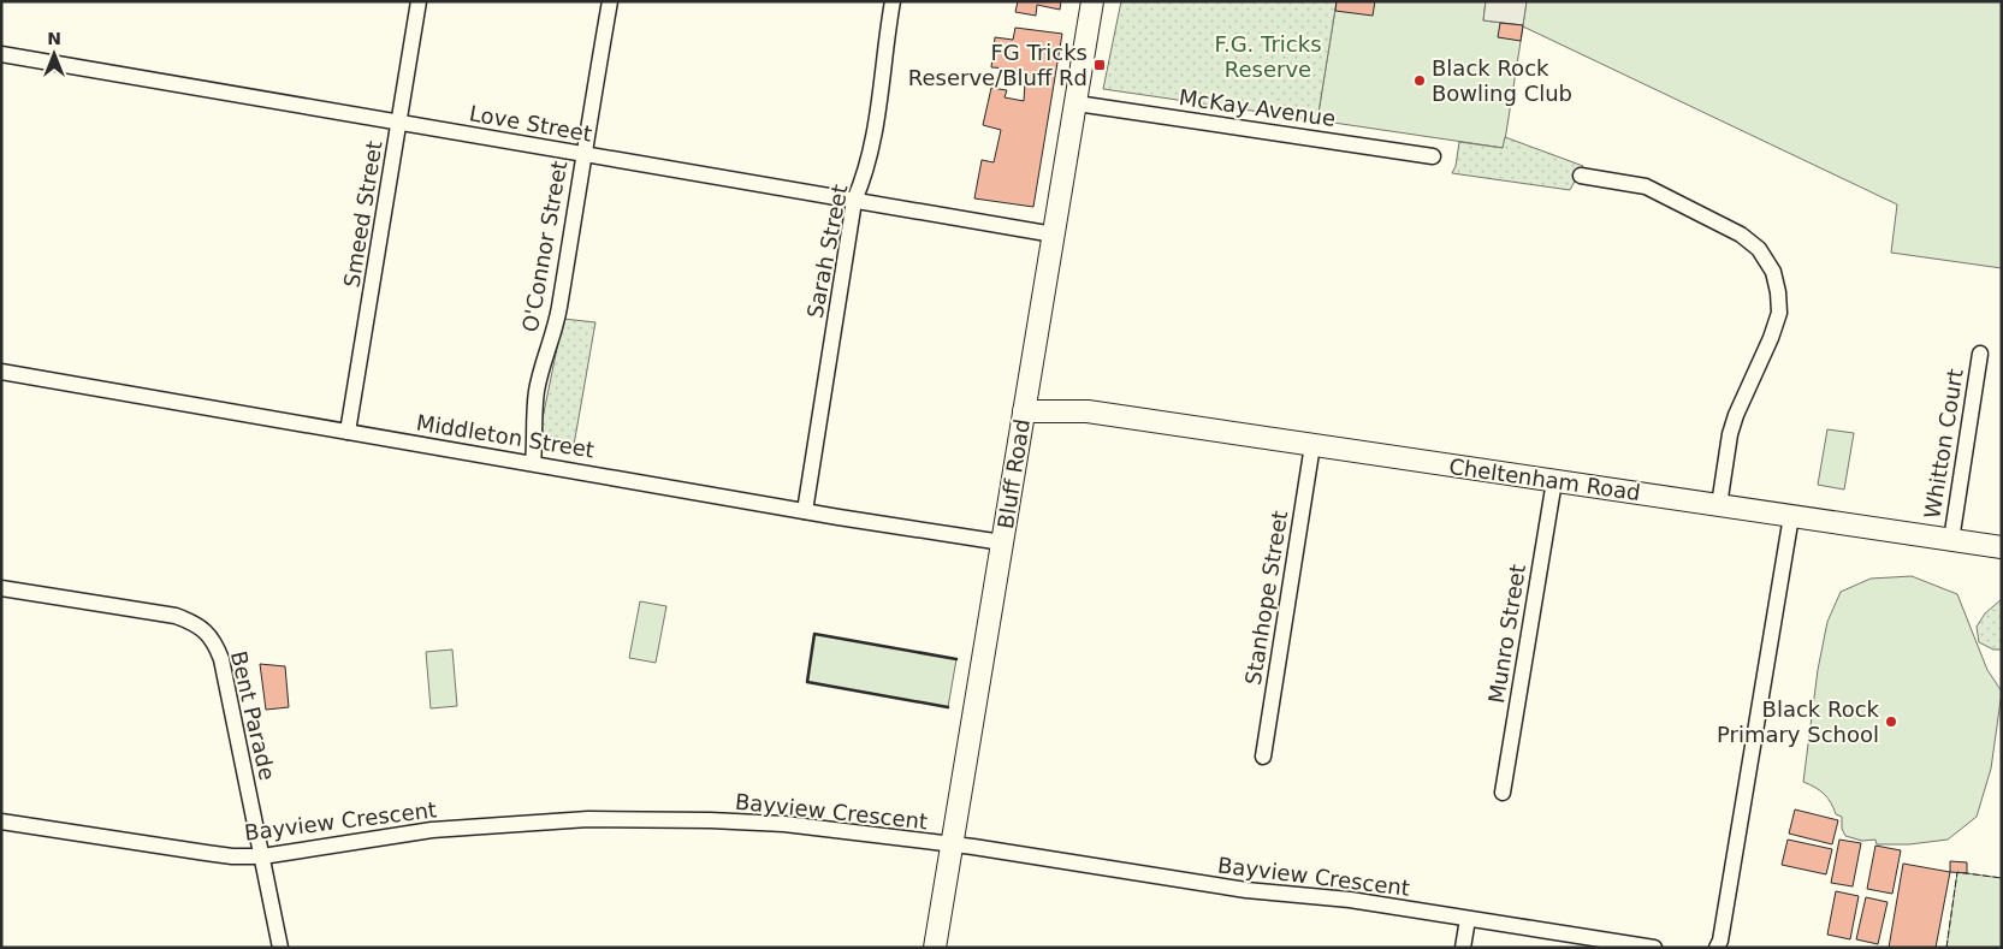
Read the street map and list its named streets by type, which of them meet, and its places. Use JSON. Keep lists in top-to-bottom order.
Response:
{
  "streets": {
    "street": [
      "McKay Avenue",
      "Love Street",
      "Smeed Street",
      "O'Connor Street",
      "Sarah Street",
      "Middleton Street",
      "Whitton Court",
      "Bluff Road",
      "Cheltenham Road",
      "Stanhope Street",
      "Munro Street",
      "Bent Parade",
      "Bayview Crescent"
    ]
  },
  "crossings": [
    ["McKay Avenue", "Bluff Road"],
    ["Love Street", "Smeed Street"],
    ["Love Street", "O'Connor Street"],
    ["Love Street", "Sarah Street"],
    ["Love Street", "Bluff Road"],
    ["Smeed Street", "Middleton Street"],
    ["O'Connor Street", "Middleton Street"],
    ["Sarah Street", "Middleton Street"],
    ["Middleton Street", "Bluff Road"],
    ["Whitton Court", "Cheltenham Road"],
    ["Bluff Road", "Cheltenham Road"],
    ["Bluff Road", "Bayview Crescent"],
    ["Cheltenham Road", "Stanhope Street"],
    ["Cheltenham Road", "Munro Street"],
    ["Bent Parade", "Bayview Crescent"]
  ],
  "parks": ["F.G. Tricks Reserve"],
  "places": {
    "transit": ["FG Tricks Reserve/Bluff Rd"],
    "other": ["Black Rock Bowling Club", "Black Rock Primary School"]
  },
  "north": "top"
}
